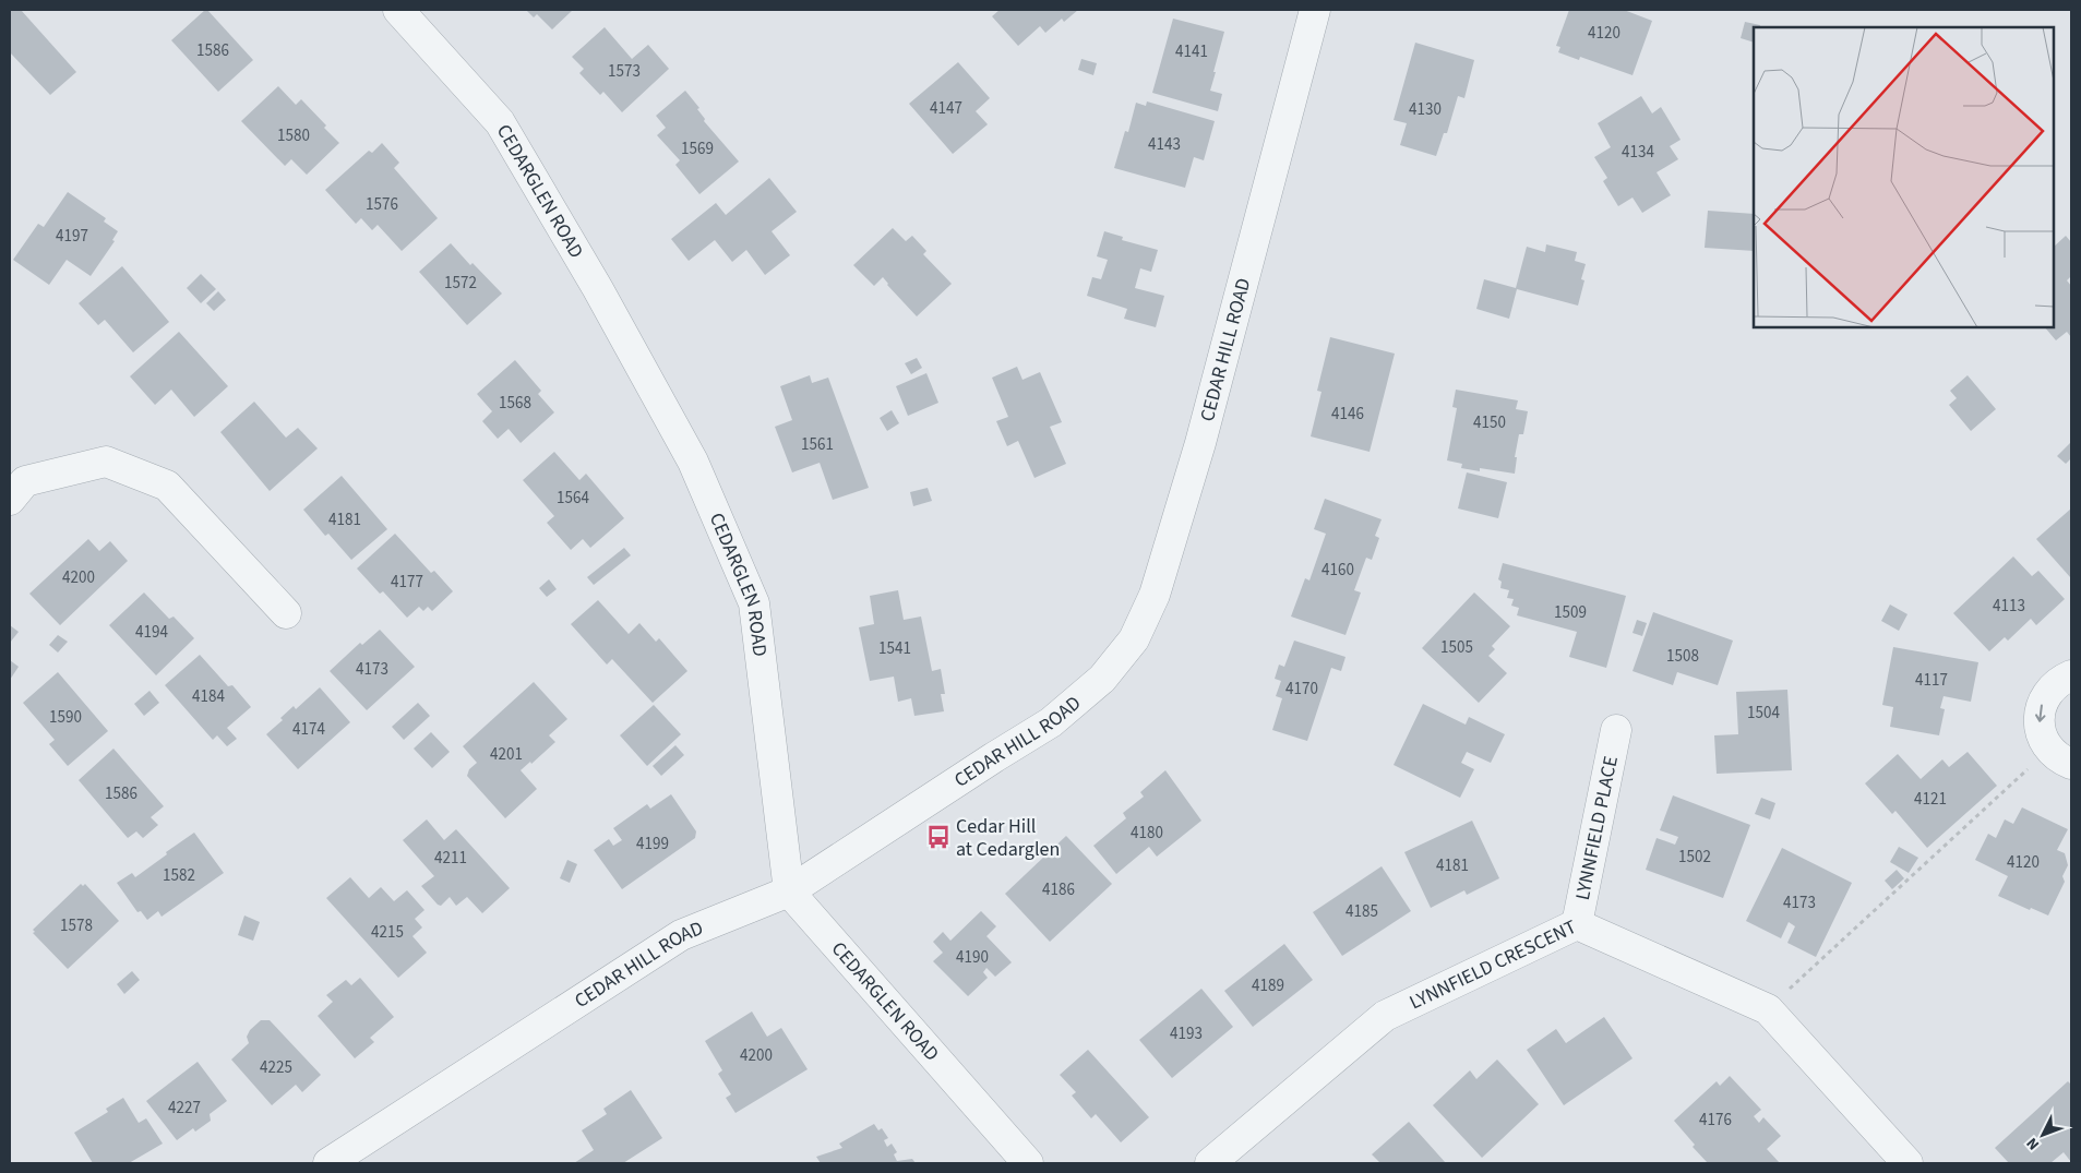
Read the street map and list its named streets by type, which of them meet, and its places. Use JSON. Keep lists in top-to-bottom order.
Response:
{
  "streets": {
    "street": [
      "CEDARGLEN ROAD",
      "CEDAR HILL ROAD",
      "LYNNFIELD PLACE",
      "LYNNFIELD CRESCENT"
    ]
  },
  "crossings": [
    ["CEDARGLEN ROAD", "CEDAR HILL ROAD"],
    ["LYNNFIELD PLACE", "LYNNFIELD CRESCENT"]
  ],
  "places": {
    "bus stop": ["Cedar Hill at Cedarglen"]
  },
  "house_numbers": [
    "4120",
    "1586",
    "4141",
    "1573",
    "4147",
    "4130",
    "1580",
    "4143",
    "1569",
    "4134",
    "1576",
    "4197",
    "1572",
    "1568",
    "4146",
    "4150",
    "1561",
    "1564",
    "4181",
    "4160",
    "4200",
    "4177",
    "4113",
    "1509",
    "4194",
    "1505",
    "1541",
    "1508",
    "4173",
    "4117",
    "4170",
    "4184",
    "1504",
    "1590",
    "4174",
    "4201",
    "1586",
    "4121",
    "4180",
    "4199",
    "1502",
    "4211",
    "4120",
    "4181",
    "1582",
    "4186",
    "4173",
    "4185",
    "1578",
    "4215",
    "4190",
    "4189",
    "4193",
    "4200",
    "4225",
    "4227",
    "4176"
  ],
  "north": "bottom left"
}
